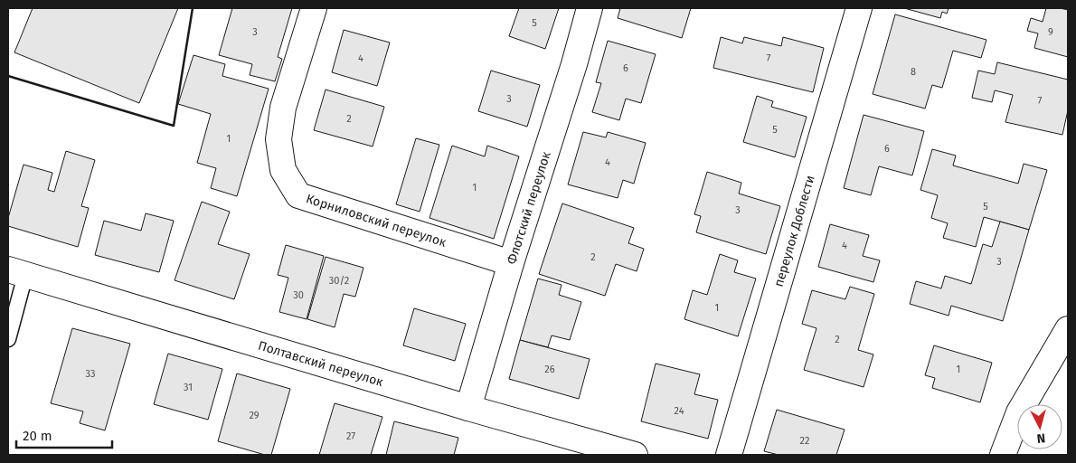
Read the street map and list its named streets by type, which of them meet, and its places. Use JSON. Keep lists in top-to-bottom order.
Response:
{
  "streets": {
    "street": [
      "Флотский переулок",
      "Корниловский переулок",
      "переулок Доблести",
      "Полтавский переулок"
    ]
  },
  "crossings": [
    ["Флотский переулок", "Корниловский переулок"],
    ["Флотский переулок", "Полтавский переулок"]
  ],
  "house_numbers": [
    "5",
    "3",
    "9",
    "4",
    "7",
    "6",
    "8",
    "3",
    "7",
    "2",
    "5",
    "1",
    "6",
    "4",
    "1",
    "5",
    "3",
    "4",
    "2",
    "3",
    "30/2",
    "30",
    "1",
    "2",
    "26",
    "1",
    "33",
    "31",
    "24",
    "29",
    "27",
    "22"
  ],
  "scale_bar": "20 m",
  "north": "bottom"
}
